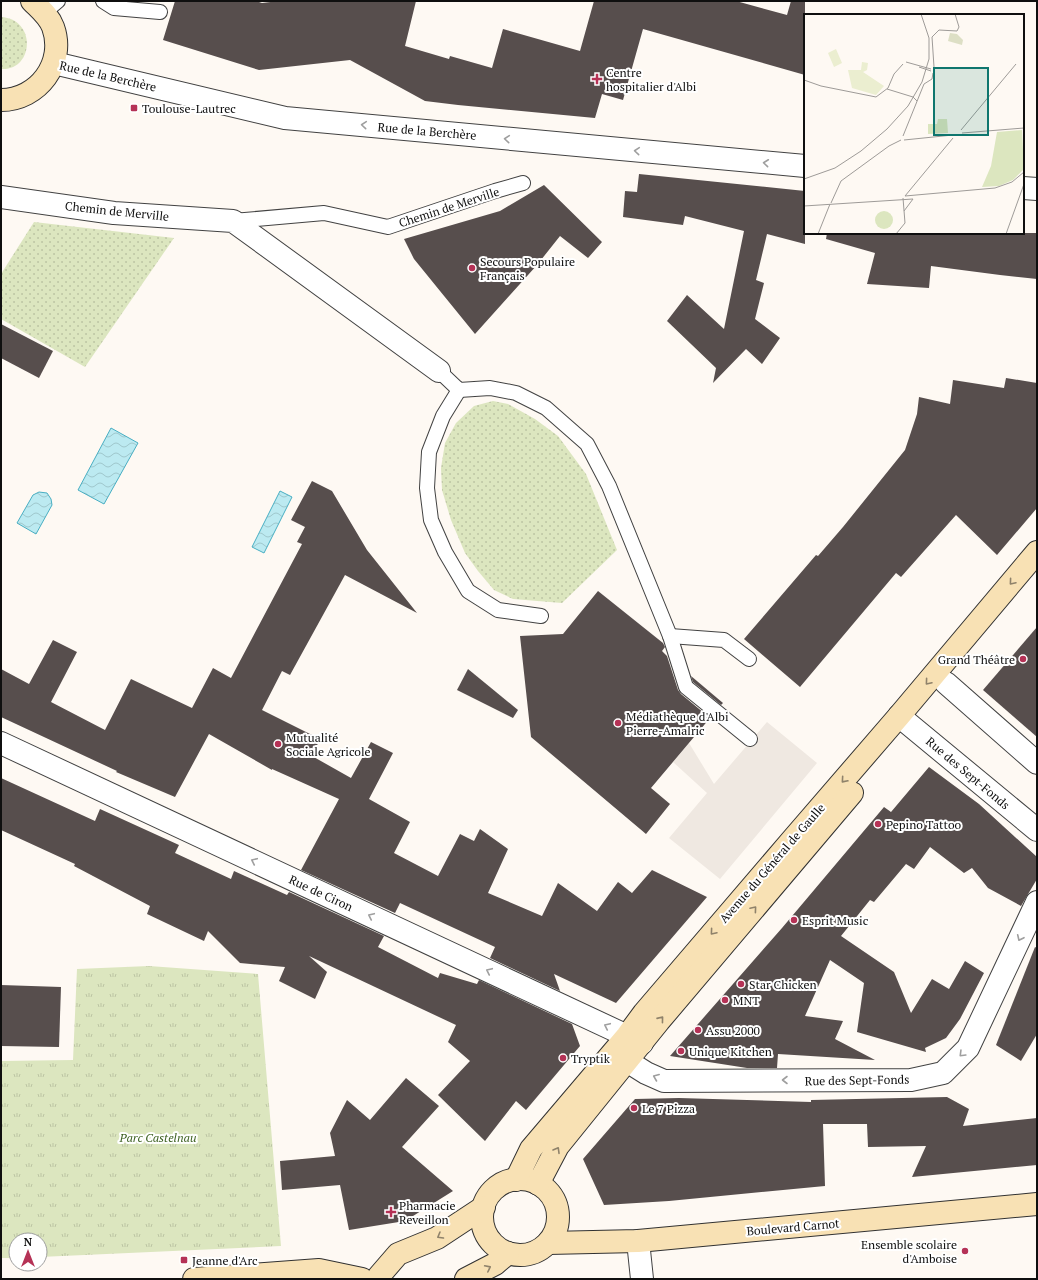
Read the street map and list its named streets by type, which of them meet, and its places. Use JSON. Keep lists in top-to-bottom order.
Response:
{
  "streets": {
    "main road": ["Avenue du Général de Gaulle", "Boulevard Carnot"],
    "street": [
      "Rue de la Berchère",
      "Chemin de Merville",
      "Rue des Sept-Fonds",
      "Rue de Ciron"
    ]
  },
  "crossings": [
    ["Rue des Sept-Fonds", "Avenue du Général de Gaulle"],
    ["Avenue du Général de Gaulle", "Rue de Ciron"],
    ["Avenue du Général de Gaulle", "Boulevard Carnot"]
  ],
  "one_way": ["Rue de la Berchère", "Rue des Sept-Fonds", "Rue de Ciron"],
  "parks": ["Parc Castelnau"],
  "places": {
    "health": ["Centre hospitalier d'Albi", "Pharmacie Reveillon"],
    "transit": ["Toulouse-Lautrec", "Jeanne d'Arc"],
    "other": [
      "Secours Populaire Français",
      "Grand Théâtre",
      "Médiathèque d'Albi Pierre-Amalric",
      "Mutualité Sociale Agricole",
      "Pepino Tattoo",
      "Esprit Music",
      "Star Chicken",
      "MNT",
      "Assu 2000",
      "Unique Kitchen",
      "Tryptik",
      "Le 7 Pizza",
      "Ensemble scolaire d'Amboise"
    ]
  },
  "north": "top"
}
